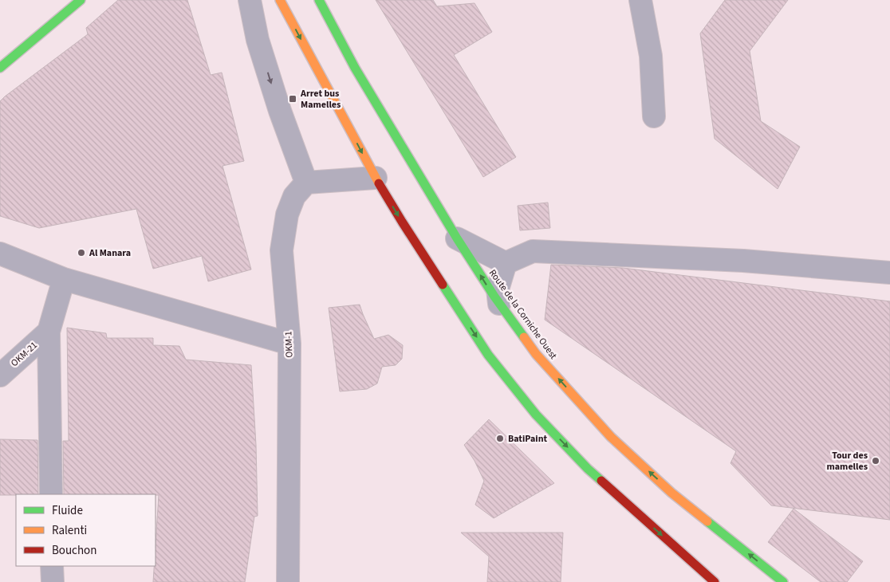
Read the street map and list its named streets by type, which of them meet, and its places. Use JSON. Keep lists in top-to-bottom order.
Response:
{
  "streets": {
    "main road": ["Route de la Corniche Ouest"],
    "street": ["OKM-1", "OKM-21"]
  },
  "places": {
    "transit": ["Arret bus Mamelles"],
    "other": ["Al Manara", "BatiPaint", "Tour des mamelles"]
  },
  "legend": ["Fluide", "Ralenti", "Bouchon"]
}
